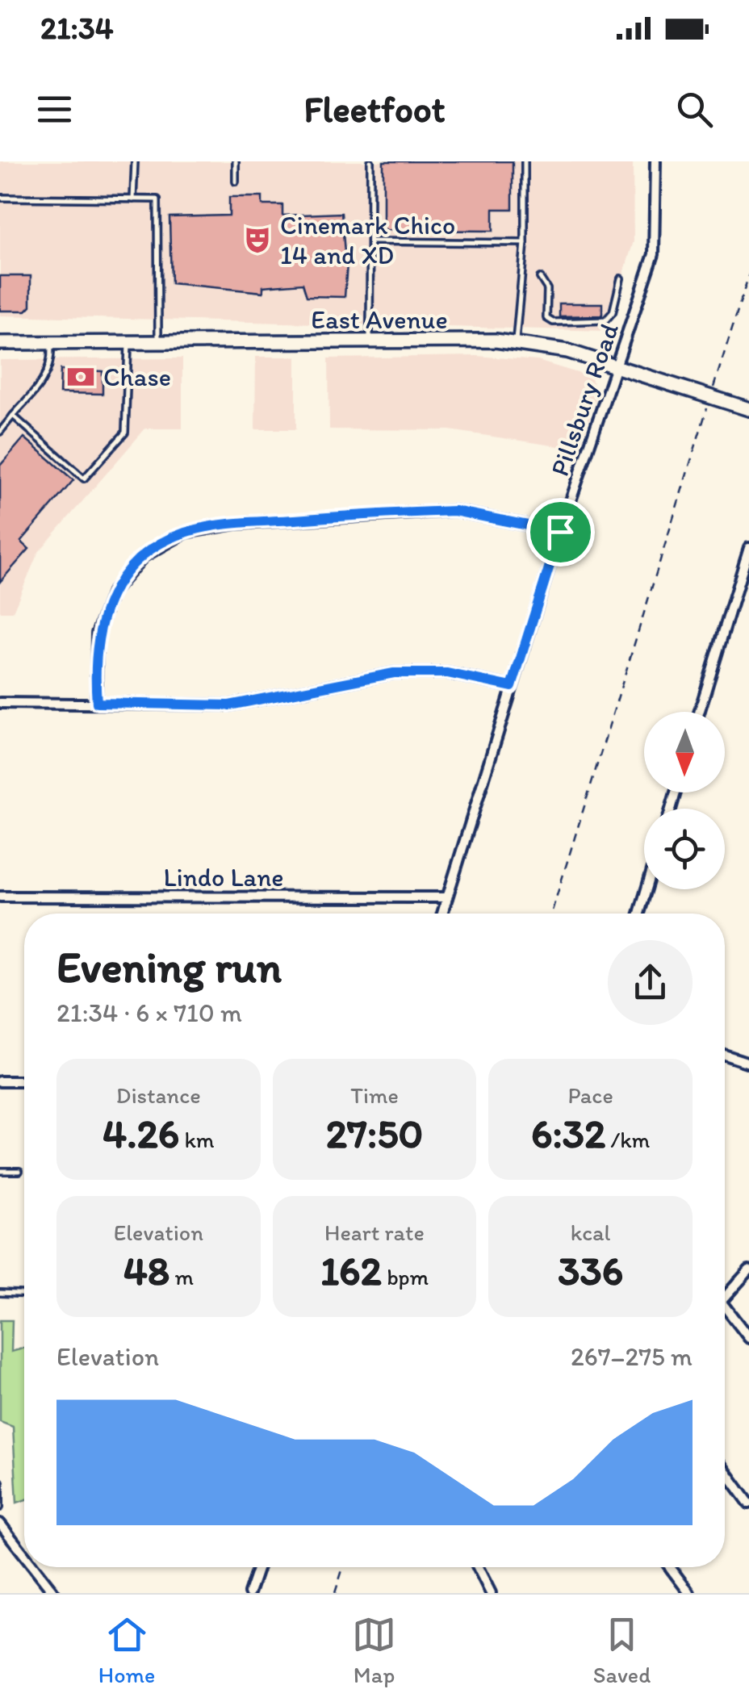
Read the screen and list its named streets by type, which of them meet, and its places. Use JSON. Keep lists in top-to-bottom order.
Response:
{
  "streets": {
    "main road": ["East Avenue"],
    "street": ["Pillsbury Road", "Lindo Lane"]
  },
  "crossings": [
    ["East Avenue", "Pillsbury Road"],
    ["Pillsbury Road", "Lindo Lane"]
  ],
  "places": {
    "theatre": ["Cinemark Chico 14 and XD"],
    "bank": ["Chase"]
  },
  "north": "bottom",
  "page": {
    "status": "21:34",
    "header": "Fleetfoot",
    "heading": ["Evening run", "21:34 · 6 × 710 m"],
    "stats": [
      ["Distance", "4.26 km"],
      ["Time", "27:50"],
      ["Pace", "6:32 /km"],
      ["Elevation", "48 m"],
      ["Heart rate", "162 bpm"],
      ["kcal", "336"]
    ],
    "chart": ["Elevation", "267–275 m"],
    "tabs": ["Home", "Map", "Saved"]
  }
}
